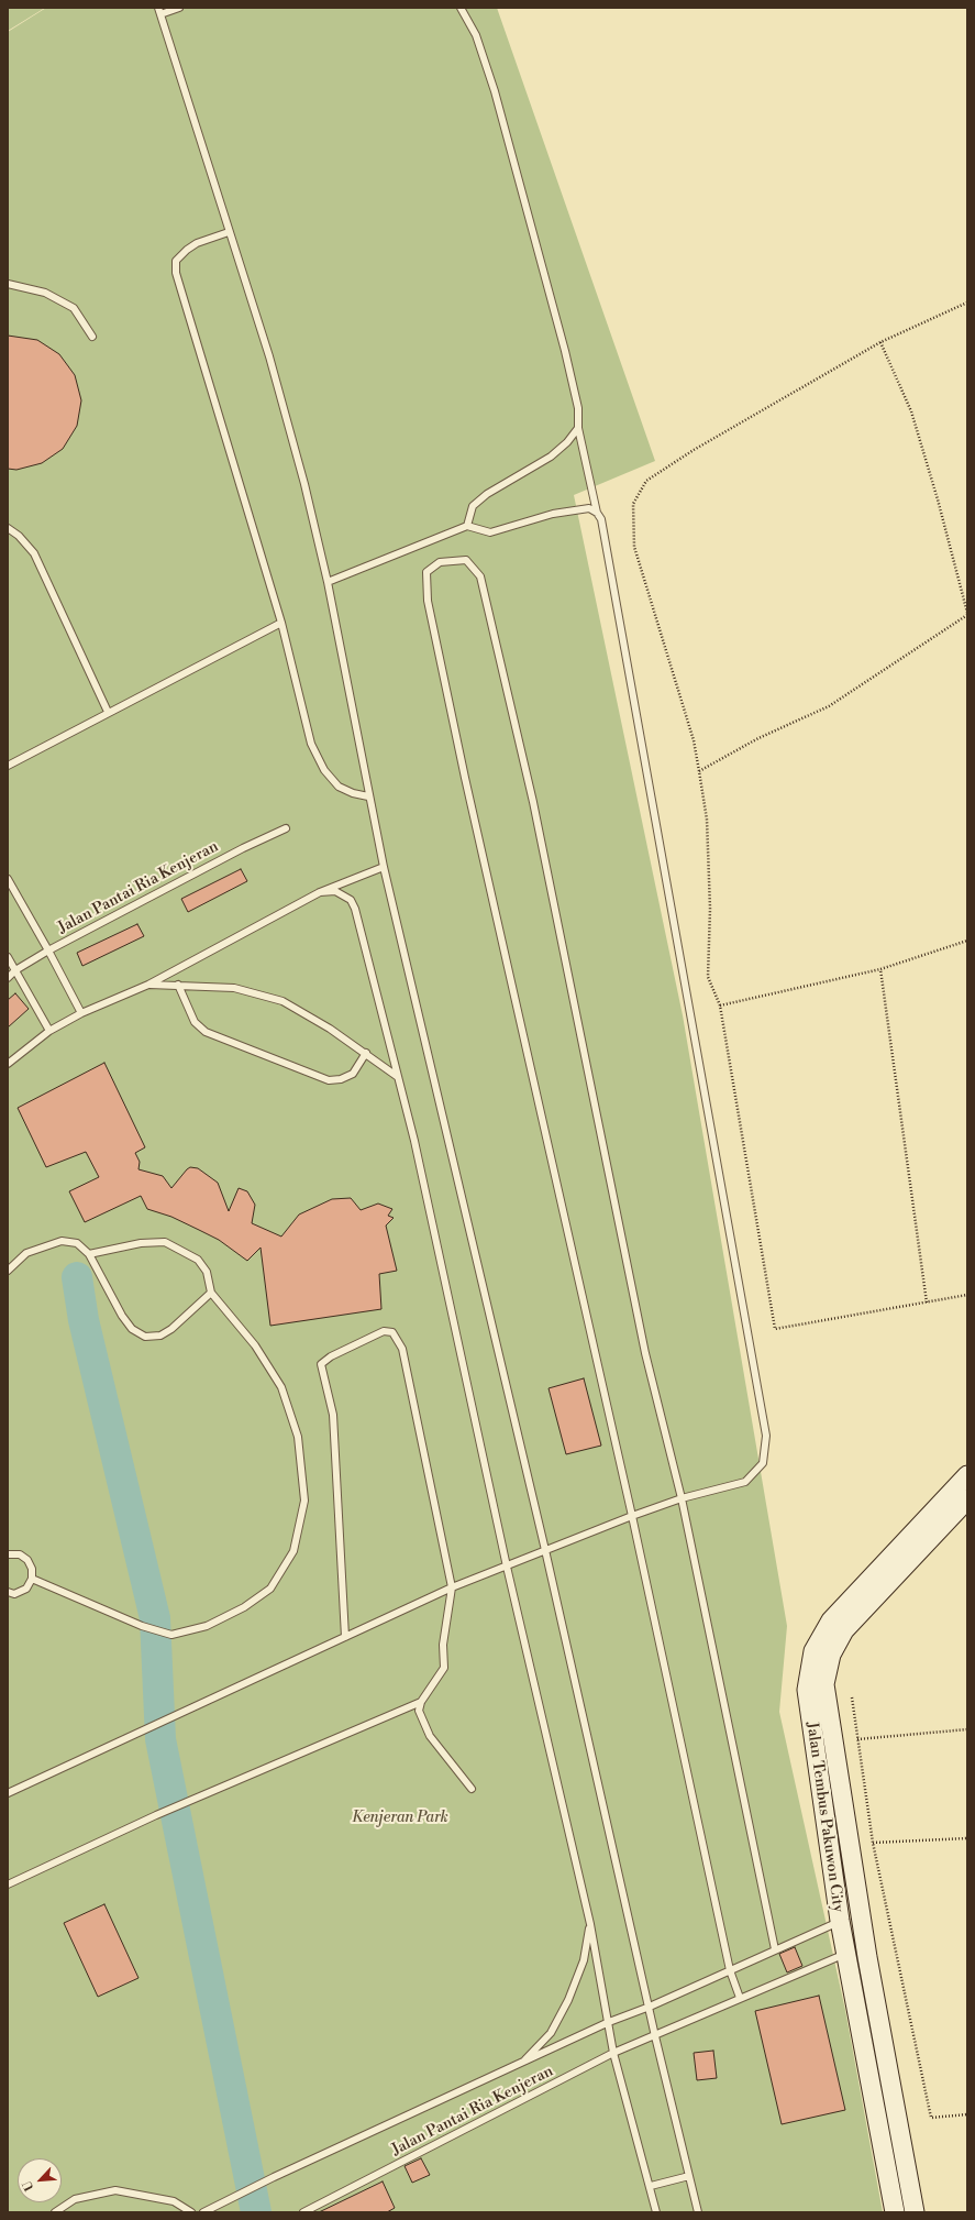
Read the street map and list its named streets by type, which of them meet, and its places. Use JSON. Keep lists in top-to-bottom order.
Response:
{
  "streets": {
    "street": ["Jalan Tembus Pakuwon City"],
    "lane": ["Jalan Pantai Ria Kenjeran"]
  },
  "crossings": [
    ["Jalan Pantai Ria Kenjeran", "Jalan Tembus Pakuwon City"]
  ],
  "parks": ["Kenjeran Park"],
  "north": "bottom left"
}
